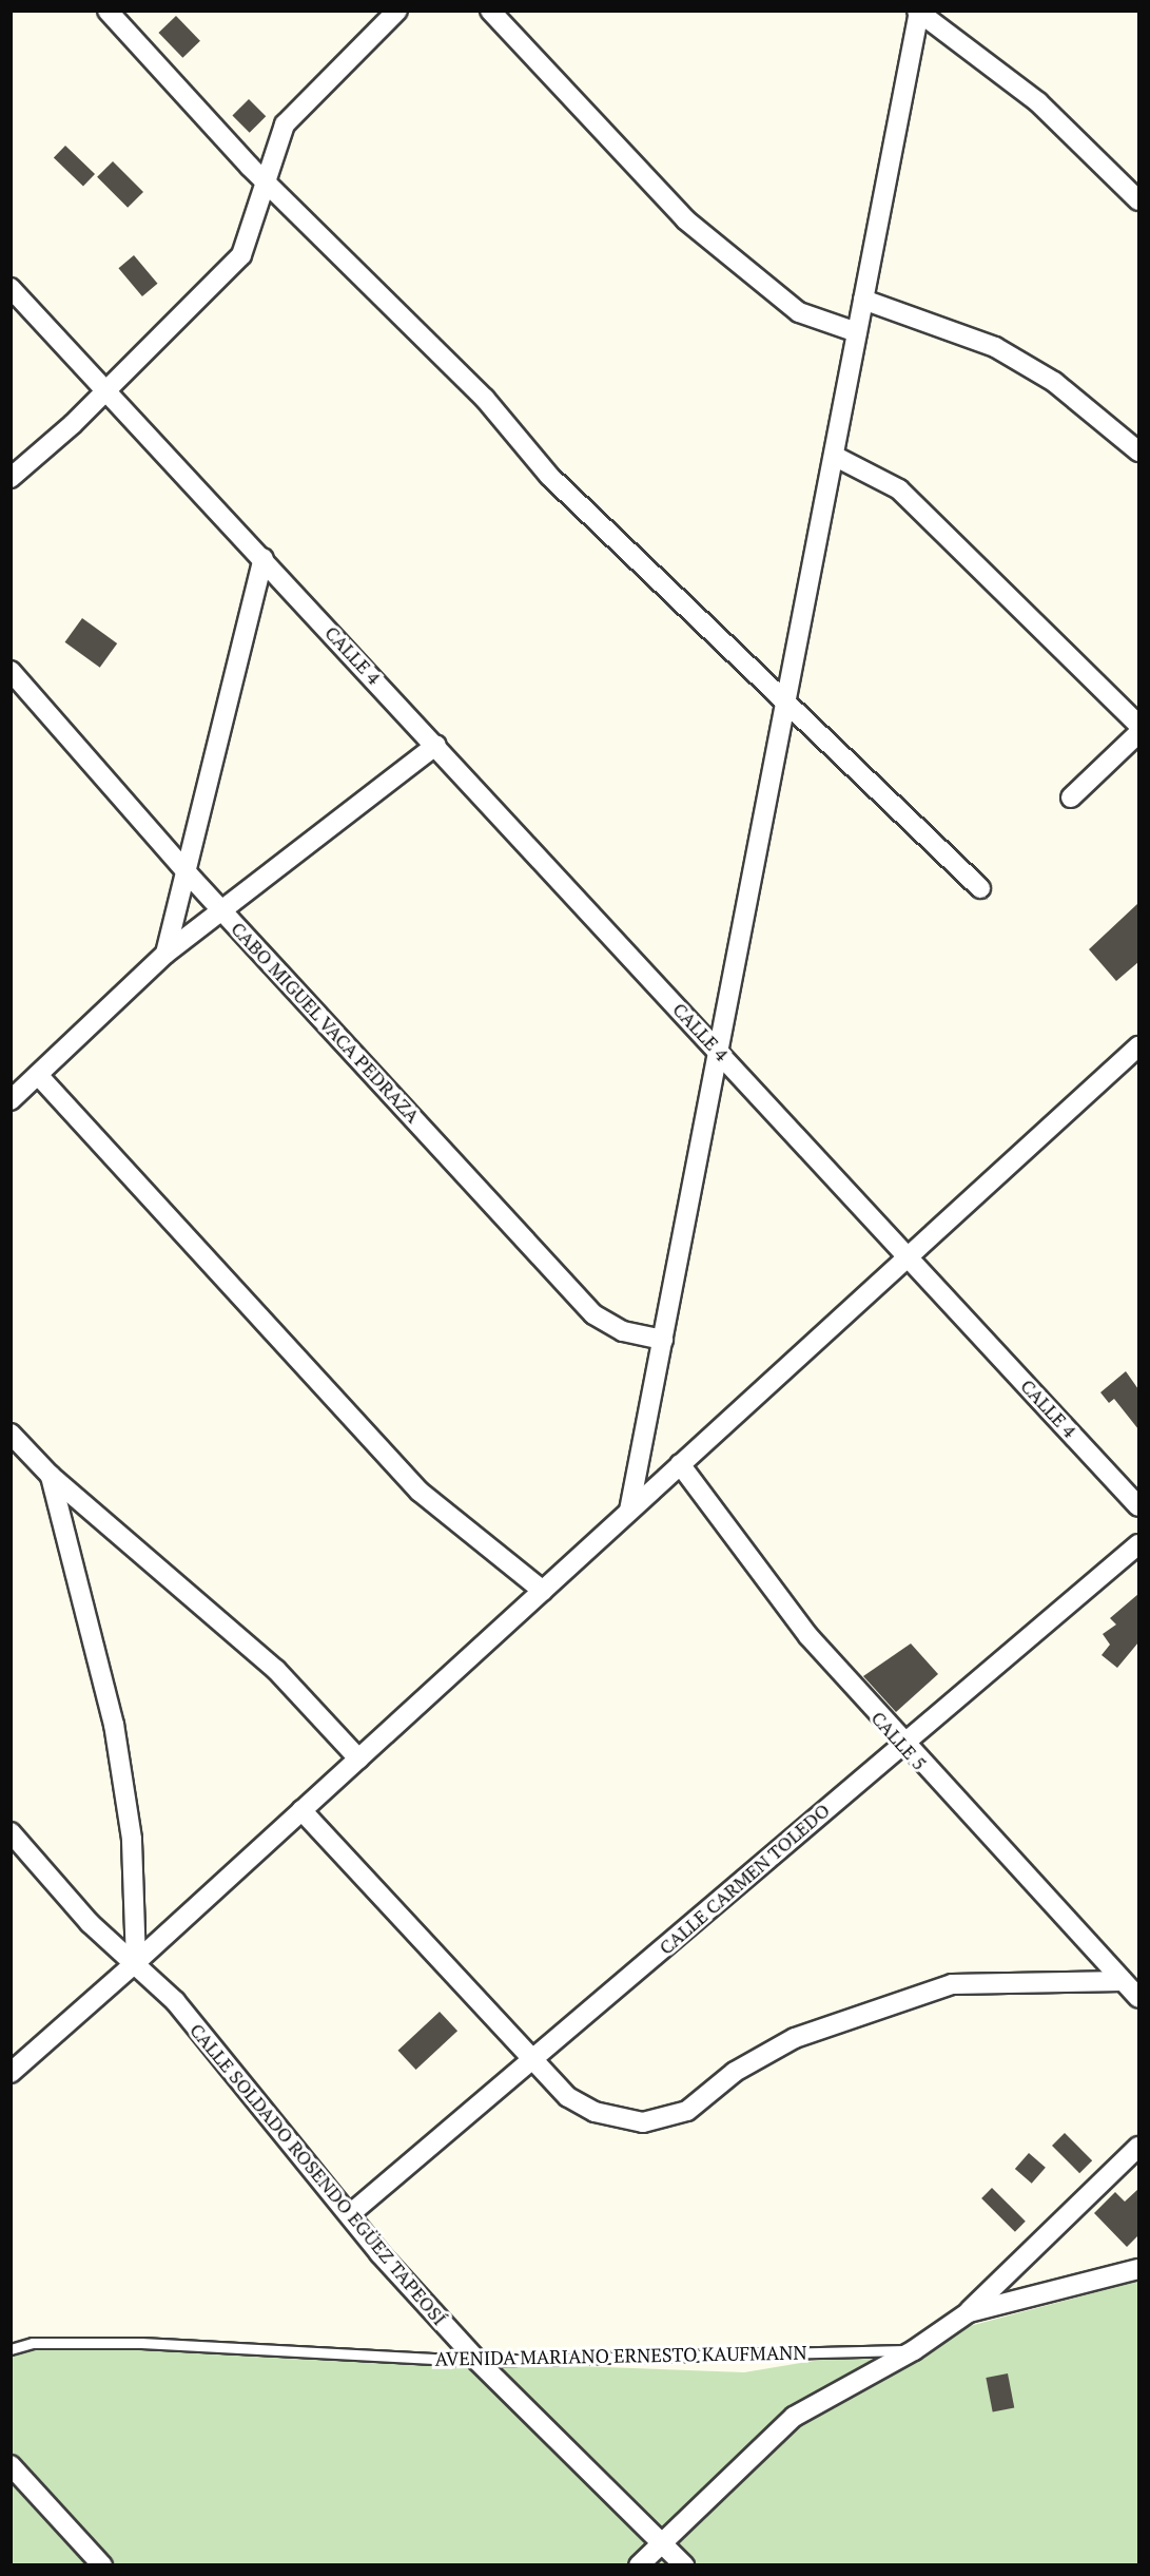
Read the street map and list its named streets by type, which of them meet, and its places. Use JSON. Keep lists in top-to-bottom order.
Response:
{
  "streets": {
    "street": [
      "CALLE 4",
      "CABO MIGUEL VACA PEDRAZA",
      "CALLE 5",
      "CALLE CARMEN TOLEDO",
      "CALLE SOLDADO ROSENDO EGÜEZ TAPEOSÍ"
    ],
    "lane": ["AVENIDA MARIANO ERNESTO KAUFMANN"]
  },
  "crossings": [
    ["CALLE 5", "CALLE CARMEN TOLEDO"],
    ["CALLE CARMEN TOLEDO", "CALLE SOLDADO ROSENDO EGÜEZ TAPEOSÍ"],
    ["CALLE SOLDADO ROSENDO EGÜEZ TAPEOSÍ", "AVENIDA MARIANO ERNESTO KAUFMANN"]
  ]
}
